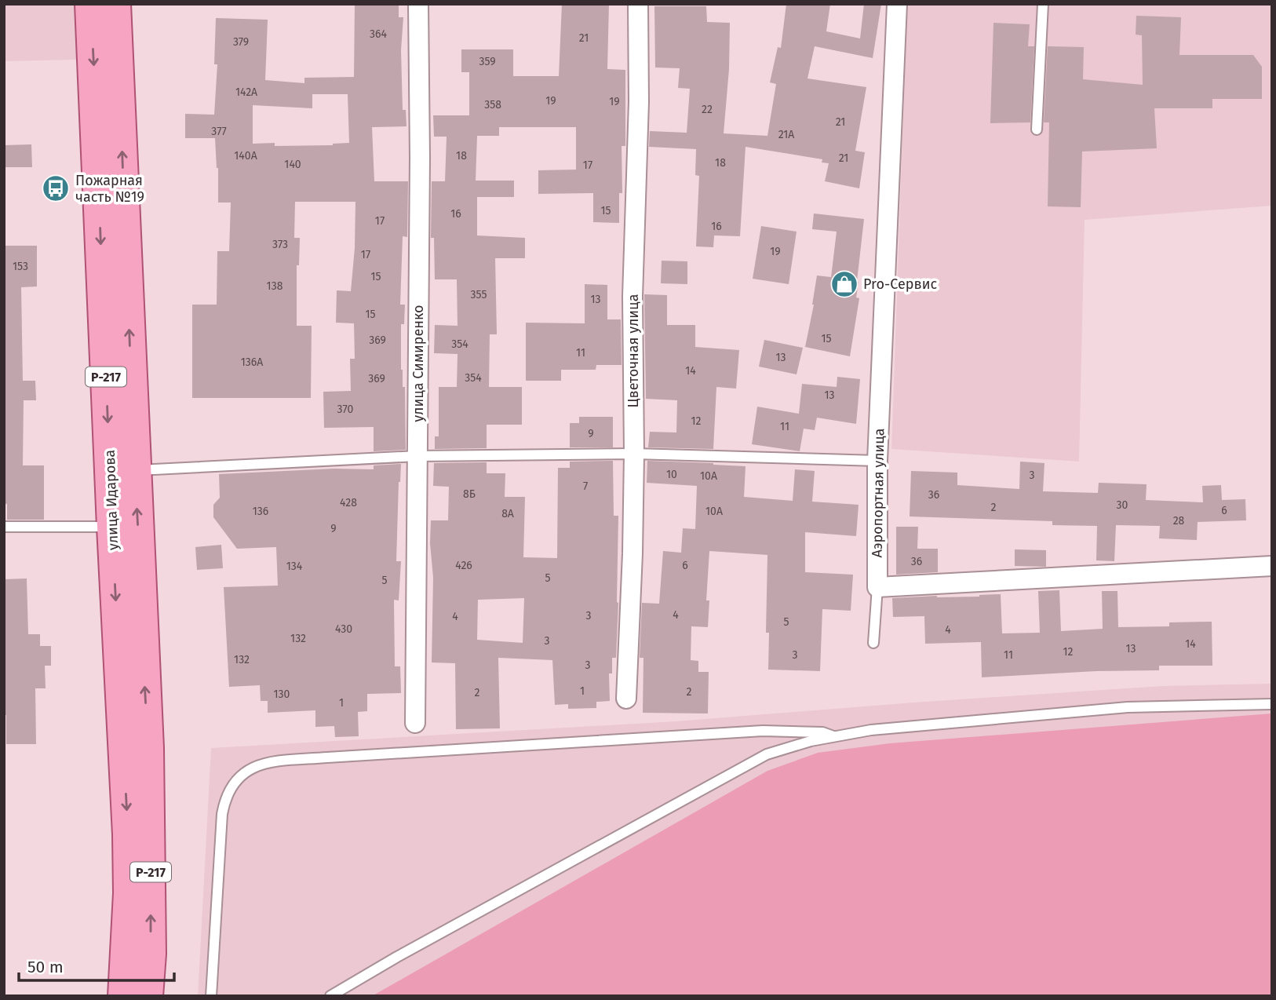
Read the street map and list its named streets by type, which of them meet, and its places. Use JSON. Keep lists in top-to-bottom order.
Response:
{
  "streets": {
    "main road": ["Р-217", "улица Идарова"],
    "street": ["Цветочная улица", "улица Симиренко", "Аэропортная улица"]
  },
  "places": {
    "bus stop": ["Пожарная часть №19"],
    "shop": ["Pro-Сервис"]
  },
  "house_numbers": [
    "364",
    "21",
    "379",
    "359",
    "142А",
    "19",
    "19",
    "358",
    "22",
    "21",
    "377",
    "21А",
    "140А",
    "18",
    "21",
    "18",
    "140",
    "17",
    "15",
    "16",
    "17",
    "16",
    "373",
    "19",
    "17",
    "153",
    "15",
    "138",
    "355",
    "13",
    "15",
    "15",
    "369",
    "354",
    "11",
    "13",
    "136А",
    "14",
    "354",
    "369",
    "13",
    "370",
    "12",
    "11",
    "9",
    "10",
    "3",
    "10А",
    "7",
    "8Б",
    "36",
    "428",
    "30",
    "2",
    "6",
    "136",
    "10А",
    "8А",
    "28",
    "9",
    "36",
    "426",
    "6",
    "134",
    "5",
    "5",
    "4",
    "3",
    "4",
    "5",
    "430",
    "4",
    "132",
    "3",
    "14",
    "13",
    "12",
    "3",
    "11",
    "132",
    "3",
    "1",
    "2",
    "2",
    "130",
    "1"
  ],
  "scale_bar": "50 m"
}
